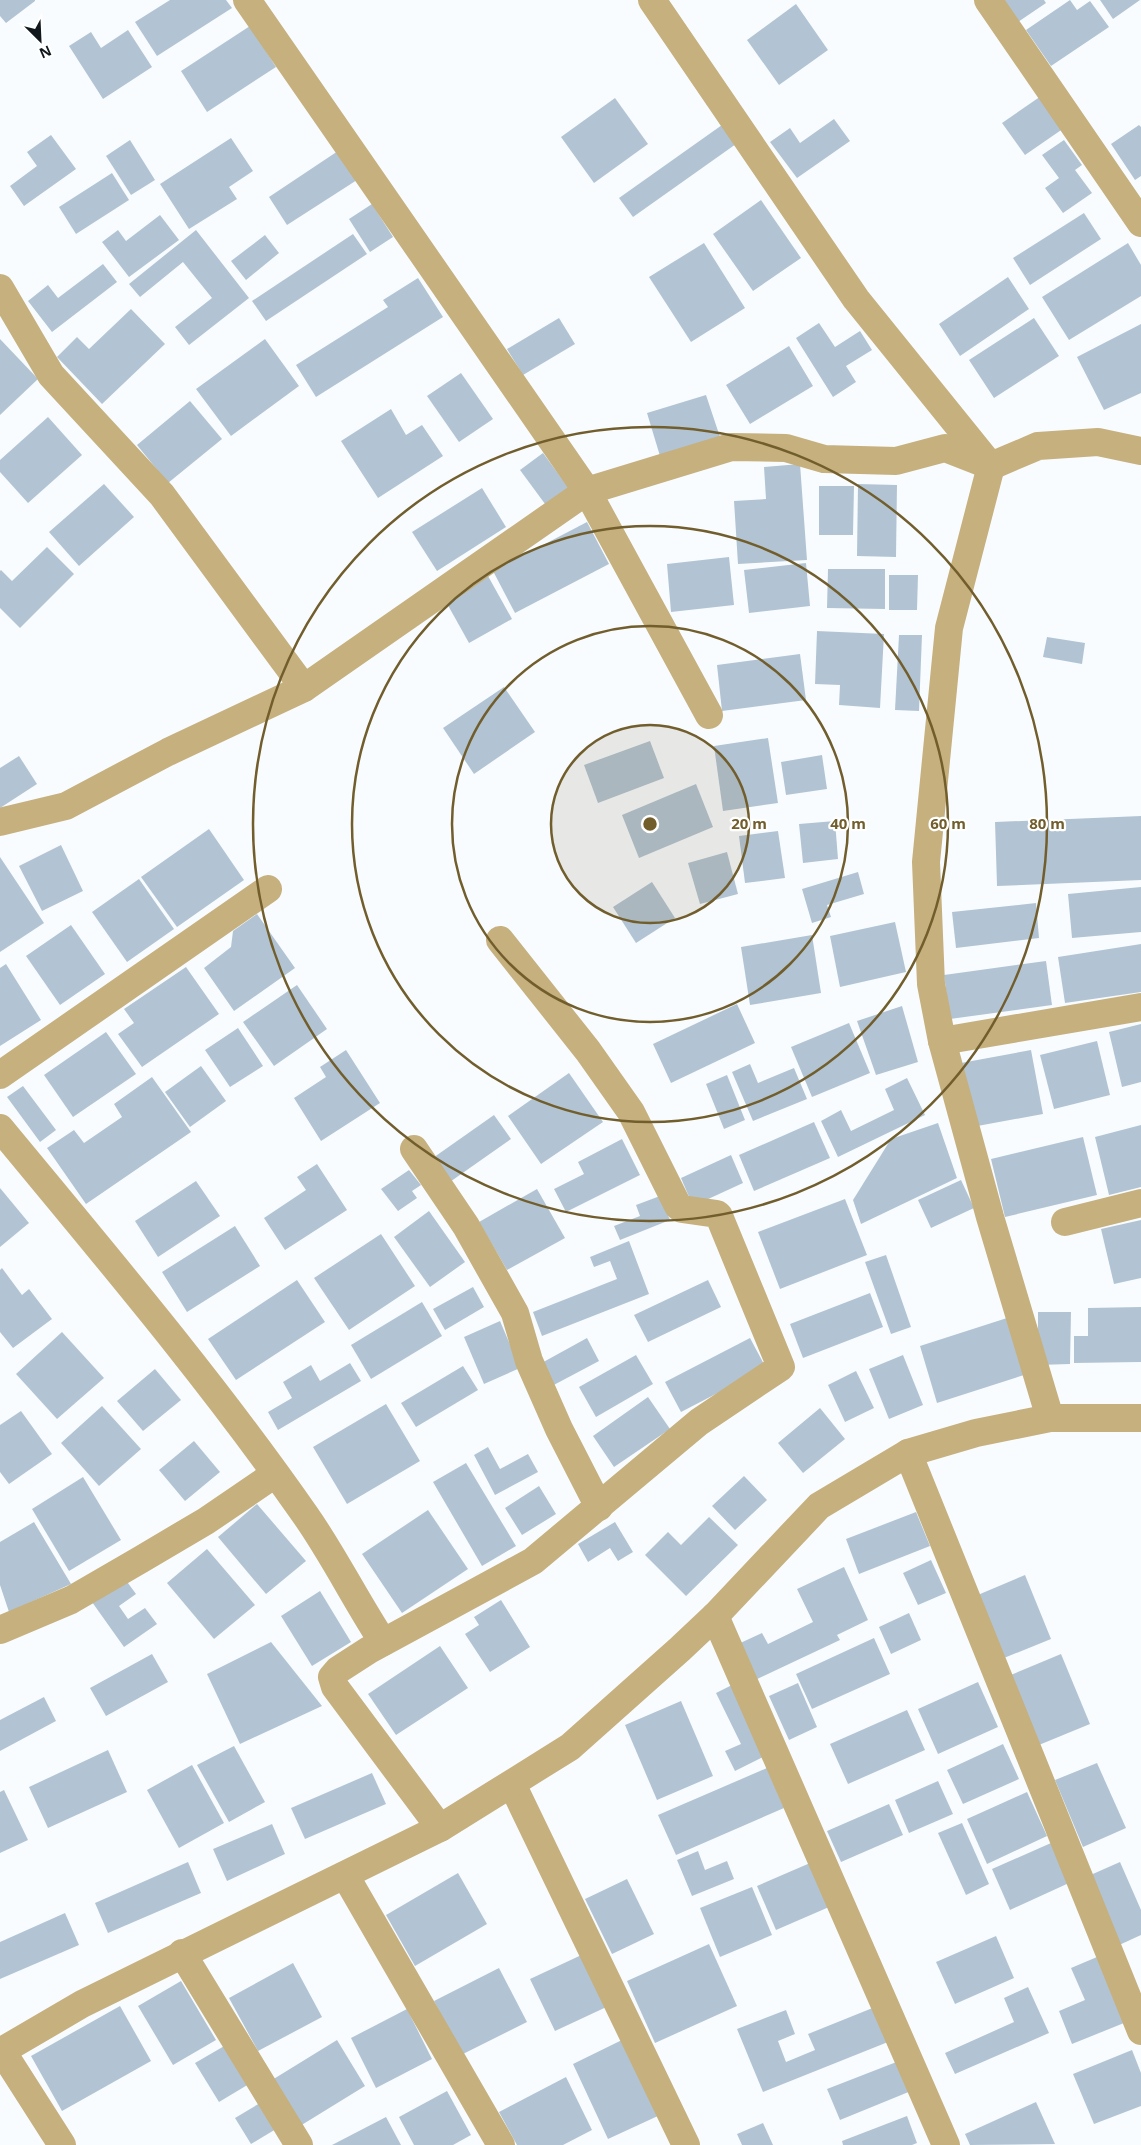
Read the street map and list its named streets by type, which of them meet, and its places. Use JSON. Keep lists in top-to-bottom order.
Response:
{
  "north": "bottom right",
  "rings": [
    "20 m",
    "40 m",
    "60 m",
    "80 m"
  ]
}
